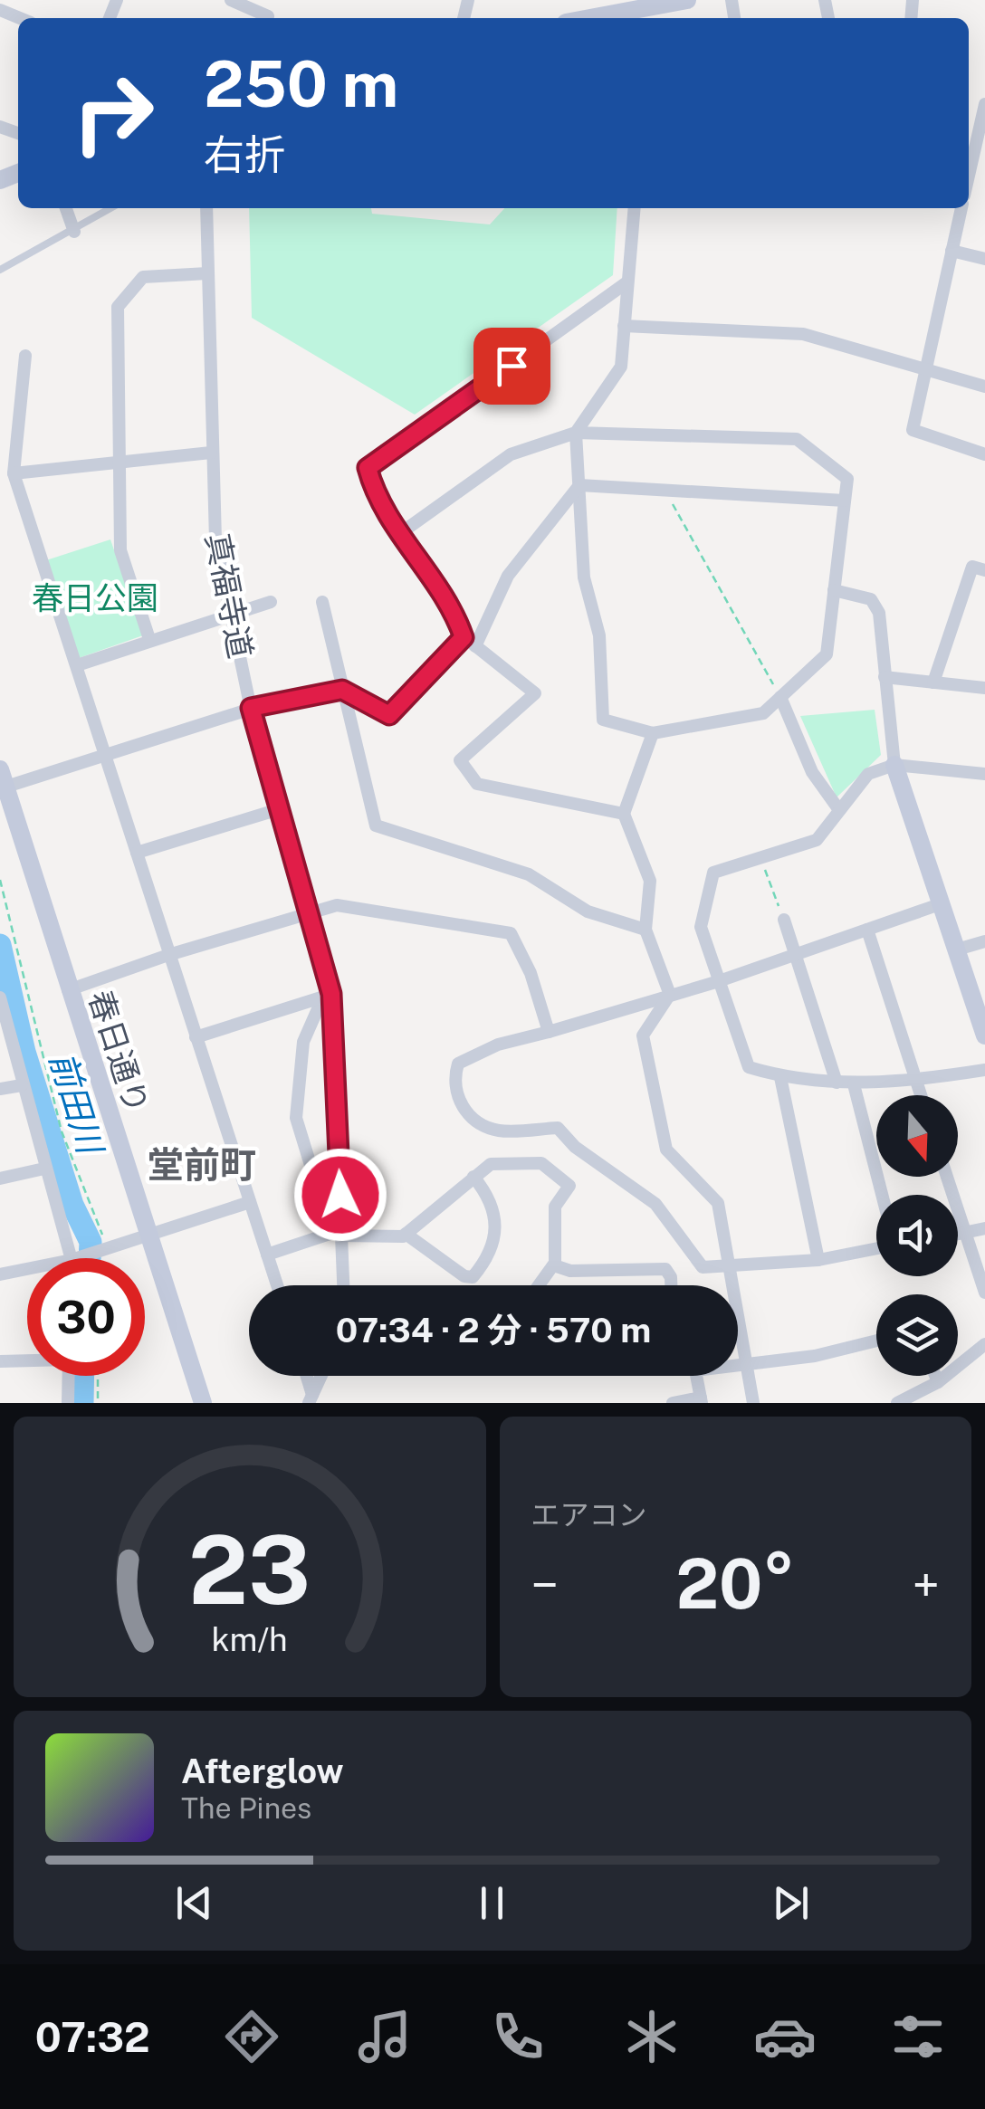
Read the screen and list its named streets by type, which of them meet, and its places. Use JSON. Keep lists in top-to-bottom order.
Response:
{
  "streets": {
    "street": ["真福寺道", "春日通り"]
  },
  "districts": ["堂前町"],
  "water": ["前田川"],
  "parks": ["春日公園"],
  "north": "bottom",
  "page": {
    "turn": ["250 m", "右折"],
    "limit": "30",
    "trip": "07:34 · 2 分 · 570 m",
    "tile": "エアコン",
    "heat": ["−", "20°", "+"],
    "song": ["Afterglow", "The Pines"],
    "tabs": "07:32",
    "gauge": ["23", "km/h"]
  }
}
